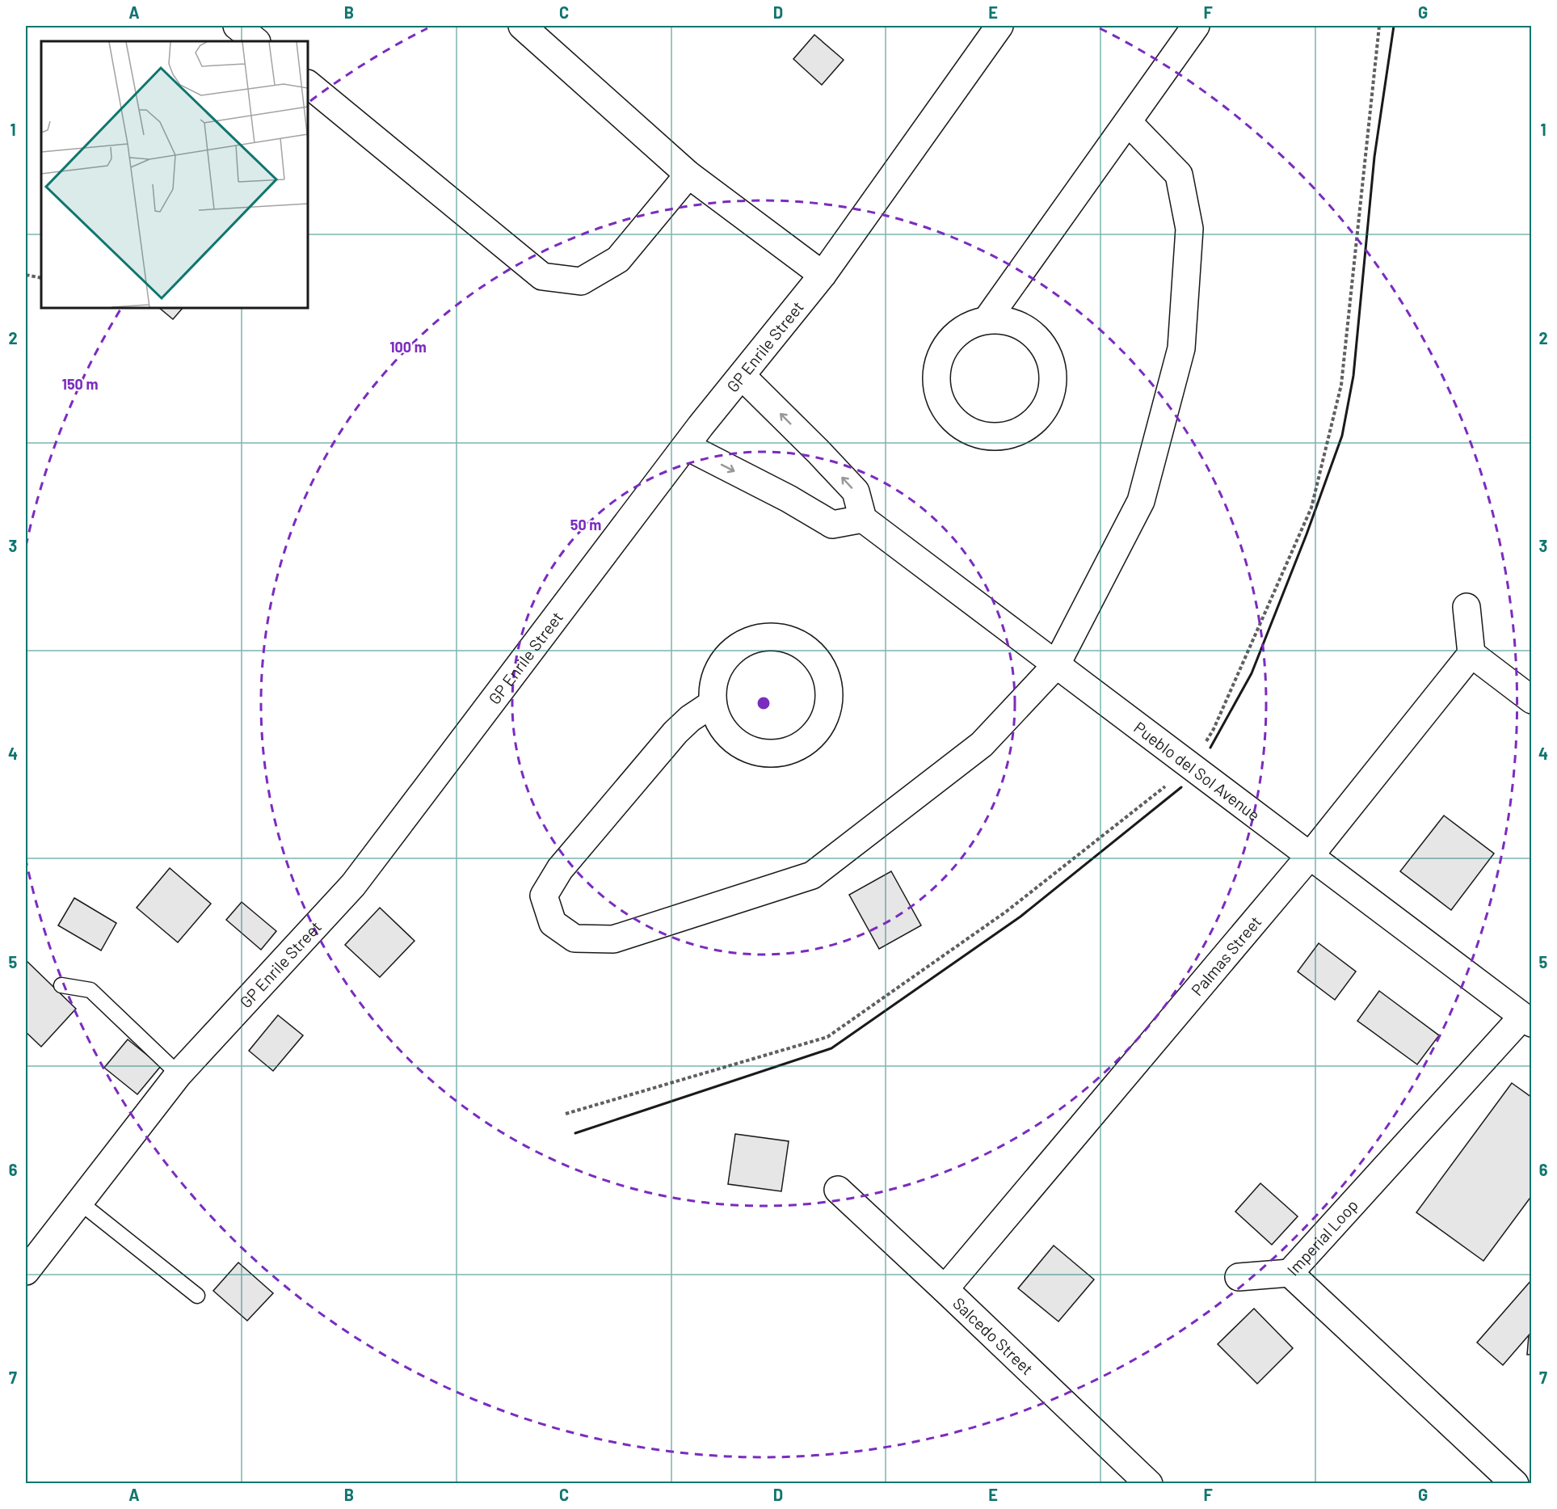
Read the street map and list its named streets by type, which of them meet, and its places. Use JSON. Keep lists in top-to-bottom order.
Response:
{
  "streets": {
    "street": [
      "GP Enrile Street",
      "Pueblo del Sol Avenue",
      "Palmas Street",
      "Imperial Loop",
      "Salcedo Street"
    ]
  },
  "crossings": [
    ["Pueblo del Sol Avenue", "Palmas Street"],
    ["Pueblo del Sol Avenue", "Imperial Loop"],
    ["Palmas Street", "Salcedo Street"]
  ],
  "grid": {
    "columns": [
      "A",
      "B",
      "C",
      "D",
      "E",
      "F",
      "G"
    ],
    "rows": [
      "1",
      "2",
      "3",
      "4",
      "5",
      "6",
      "7"
    ]
  },
  "rings": ["100 m", "150 m", "50 m"]
}
